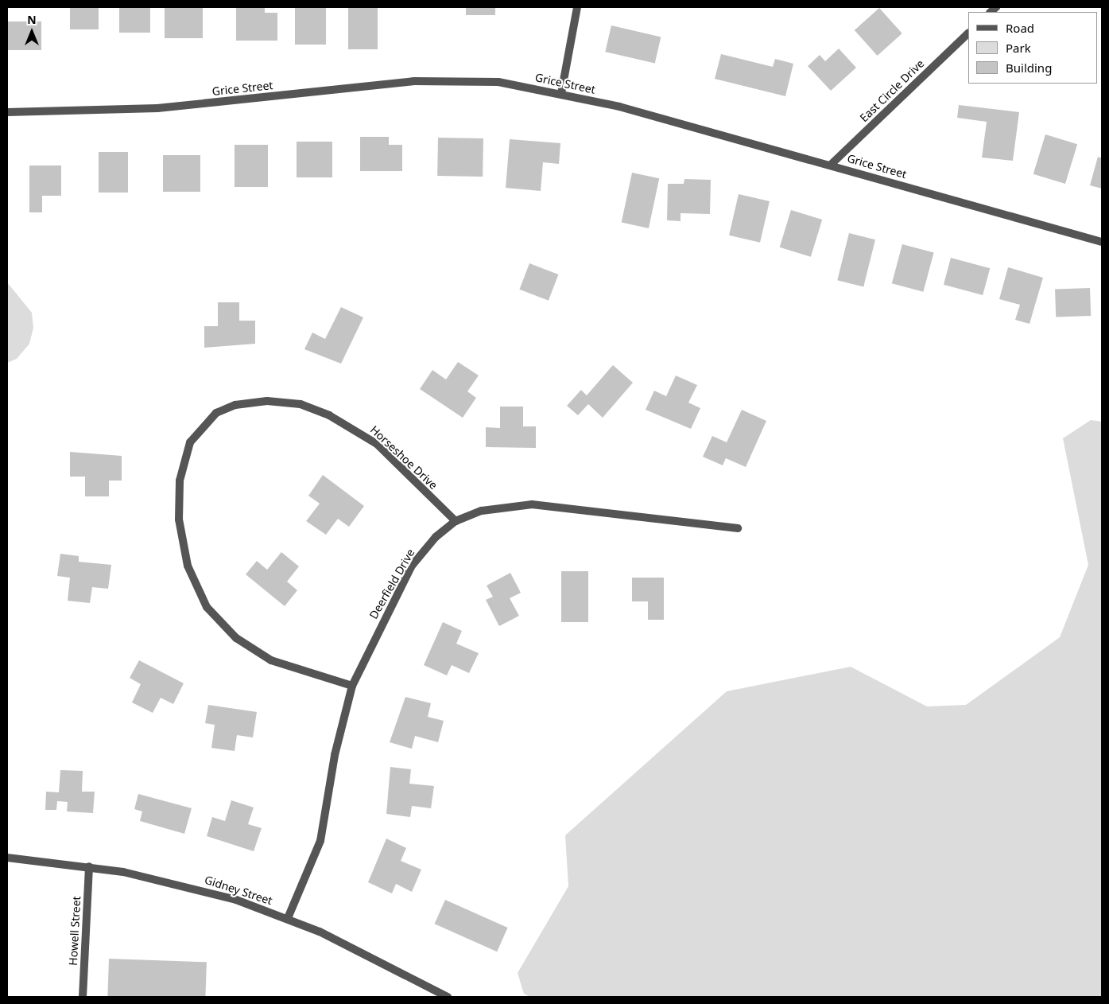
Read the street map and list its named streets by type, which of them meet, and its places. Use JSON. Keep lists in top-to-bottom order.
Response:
{
  "streets": {
    "street": [
      "Grice Street",
      "East Circle Drive",
      "Horseshoe Drive",
      "Deerfield Drive",
      "Gidney Street",
      "Howell Street"
    ]
  },
  "crossings": [
    ["Grice Street", "East Circle Drive"],
    ["Horseshoe Drive", "Deerfield Drive"],
    ["Deerfield Drive", "Gidney Street"],
    ["Gidney Street", "Howell Street"]
  ],
  "legend": ["Road", "Park", "Building"],
  "north": "top"
}
